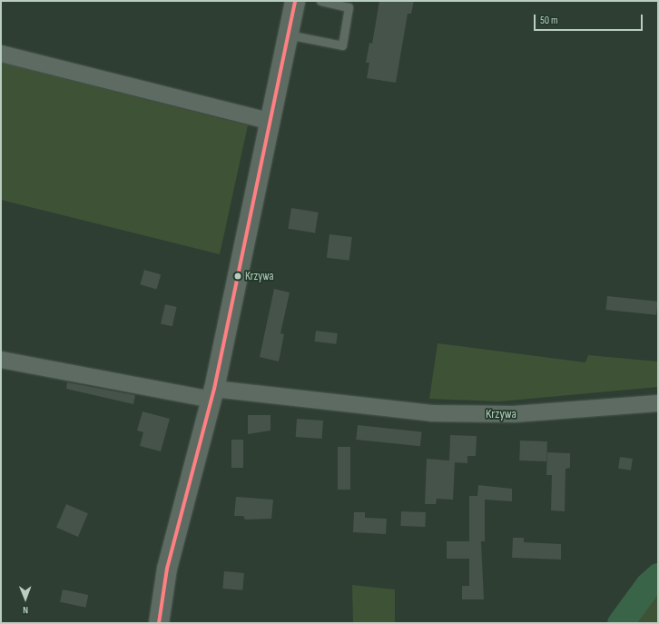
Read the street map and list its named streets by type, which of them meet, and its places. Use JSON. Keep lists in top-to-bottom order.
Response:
{
  "streets": {
    "street": ["Krzywa"]
  },
  "places": ["Krzywa"],
  "scale_bar": "50 m",
  "north": "bottom"
}
